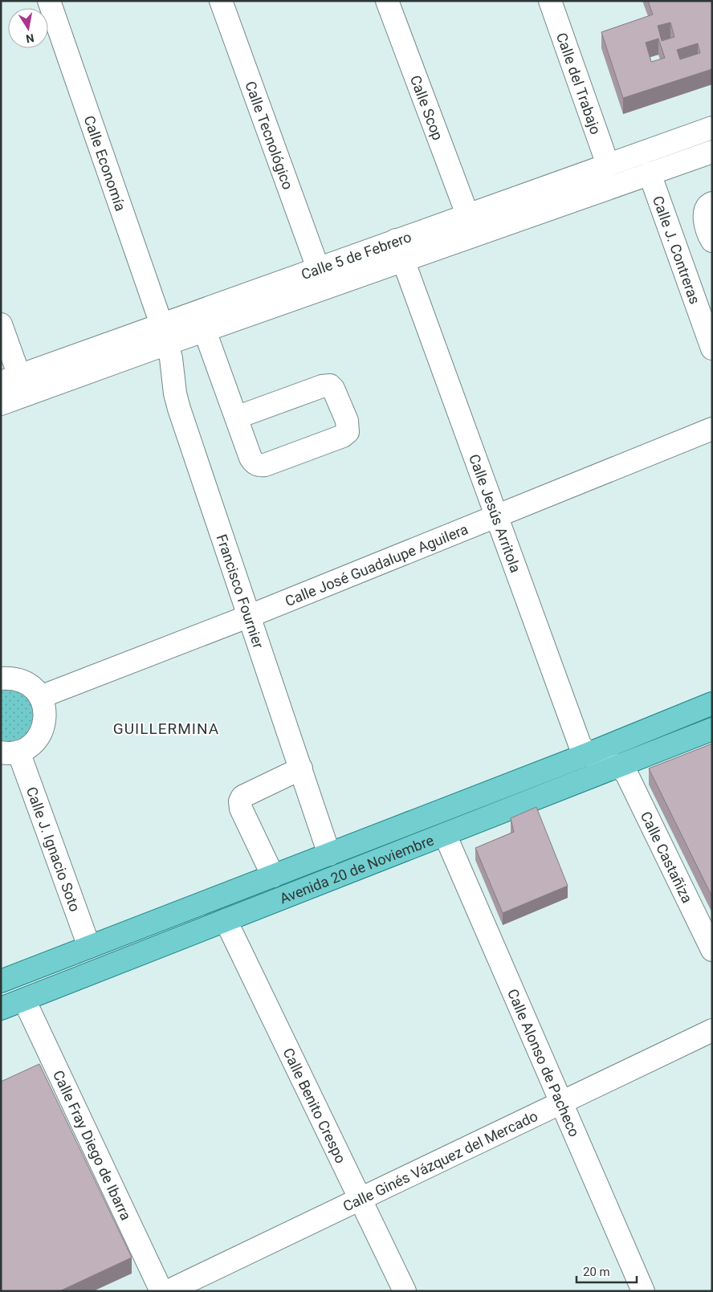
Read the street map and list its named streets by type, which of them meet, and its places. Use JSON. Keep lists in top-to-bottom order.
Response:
{
  "streets": {
    "main road": ["Avenida 20 de Noviembre"],
    "street": [
      "Calle del Trabajo",
      "Calle Scop",
      "Calle Tecnológico",
      "Calle Economía",
      "Calle J. Contreras",
      "Calle 5 de Febrero",
      "Calle Jesús Arritola",
      "Calle José Guadalupe Aguilera",
      "Francisco Fournier",
      "Calle J. Ignacio Soto",
      "Calle Castañiza",
      "Calle Alonso de Pacheco",
      "Calle Benito Crespo",
      "Calle Fray Diego de Ibarra",
      "Calle Ginés Vázquez del Mercado"
    ]
  },
  "crossings": [
    ["Calle del Trabajo", "Calle 5 de Febrero"],
    ["Calle Scop", "Calle 5 de Febrero"],
    ["Calle Tecnológico", "Calle 5 de Febrero"],
    ["Calle Economía", "Calle 5 de Febrero"],
    ["Calle Economía", "Francisco Fournier"],
    ["Calle J. Contreras", "Calle 5 de Febrero"],
    ["Calle 5 de Febrero", "Calle Jesús Arritola"],
    ["Calle 5 de Febrero", "Francisco Fournier"],
    ["Calle Jesús Arritola", "Calle José Guadalupe Aguilera"],
    ["Calle Jesús Arritola", "Avenida 20 de Noviembre"],
    ["Calle José Guadalupe Aguilera", "Francisco Fournier"],
    ["Francisco Fournier", "Avenida 20 de Noviembre"],
    ["Calle J. Ignacio Soto", "Avenida 20 de Noviembre"],
    ["Calle Castañiza", "Avenida 20 de Noviembre"],
    ["Avenida 20 de Noviembre", "Calle Alonso de Pacheco"],
    ["Avenida 20 de Noviembre", "Calle Benito Crespo"],
    ["Avenida 20 de Noviembre", "Calle Fray Diego de Ibarra"],
    ["Calle Alonso de Pacheco", "Calle Ginés Vázquez del Mercado"],
    ["Calle Benito Crespo", "Calle Ginés Vázquez del Mercado"]
  ],
  "districts": ["GUILLERMINA"],
  "scale_bar": "20 m",
  "north": "bottom"
}
